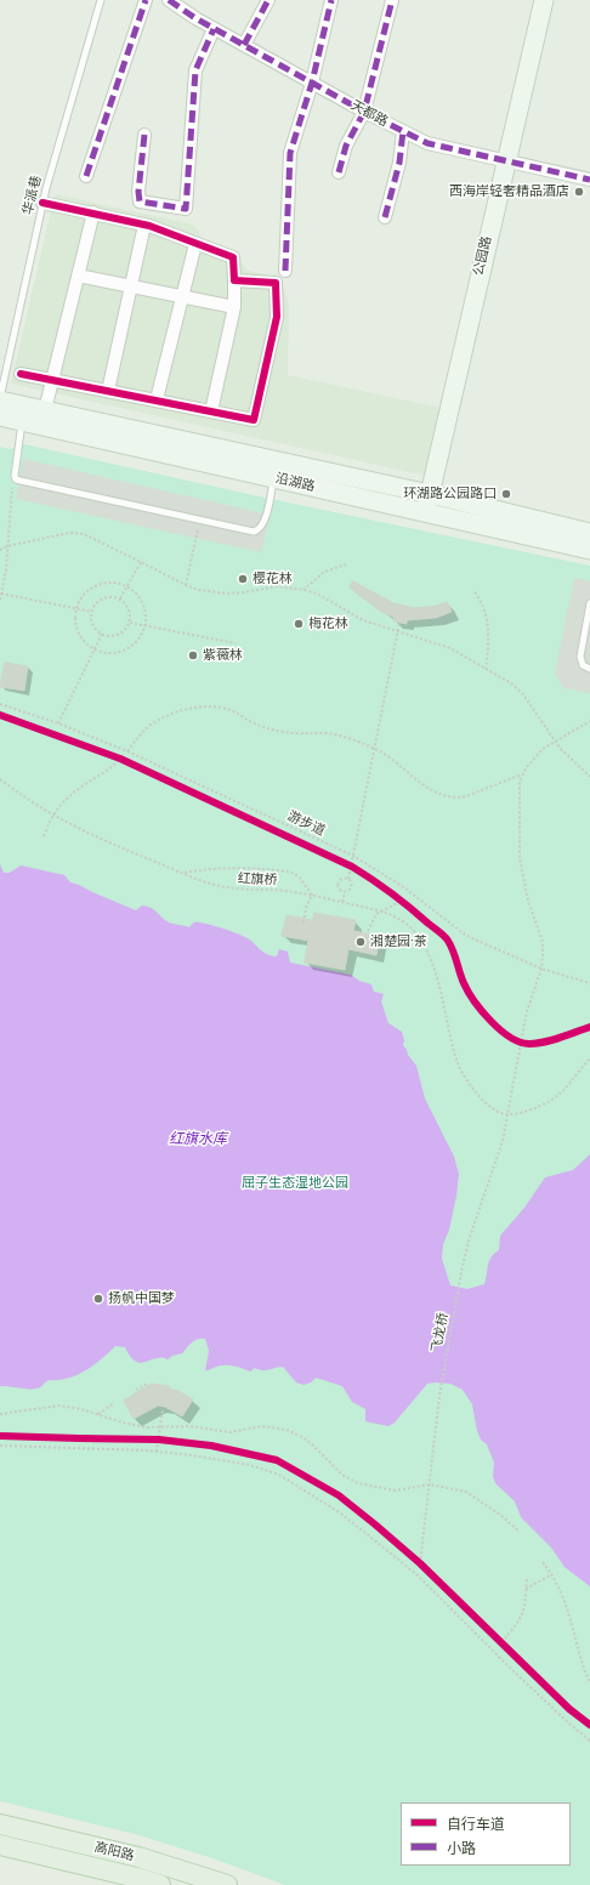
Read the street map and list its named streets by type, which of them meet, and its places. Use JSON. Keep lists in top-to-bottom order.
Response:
{
  "streets": {
    "main road": ["公园路", "沿湖路", "高阳路"],
    "street": ["天都路"],
    "lane": ["华派巷"],
    "path": ["游步道", "红旗桥", "飞龙桥"]
  },
  "crossings": [
    ["天都路", "公园路"],
    ["华派巷", "沿湖路"],
    ["公园路", "沿湖路"],
    ["游步道", "飞龙桥"],
    ["红旗桥", "飞龙桥"]
  ],
  "water": ["红旗水库"],
  "parks": ["屈子生态湿地公园"],
  "places": [
    "西海岸轻奢精品酒店",
    "环湖路公园路口",
    "樱花林",
    "梅花林",
    "紫薇林",
    "湘楚园·茶",
    "扬帆中国梦"
  ],
  "legend": ["自行车道", "小路"]
}
